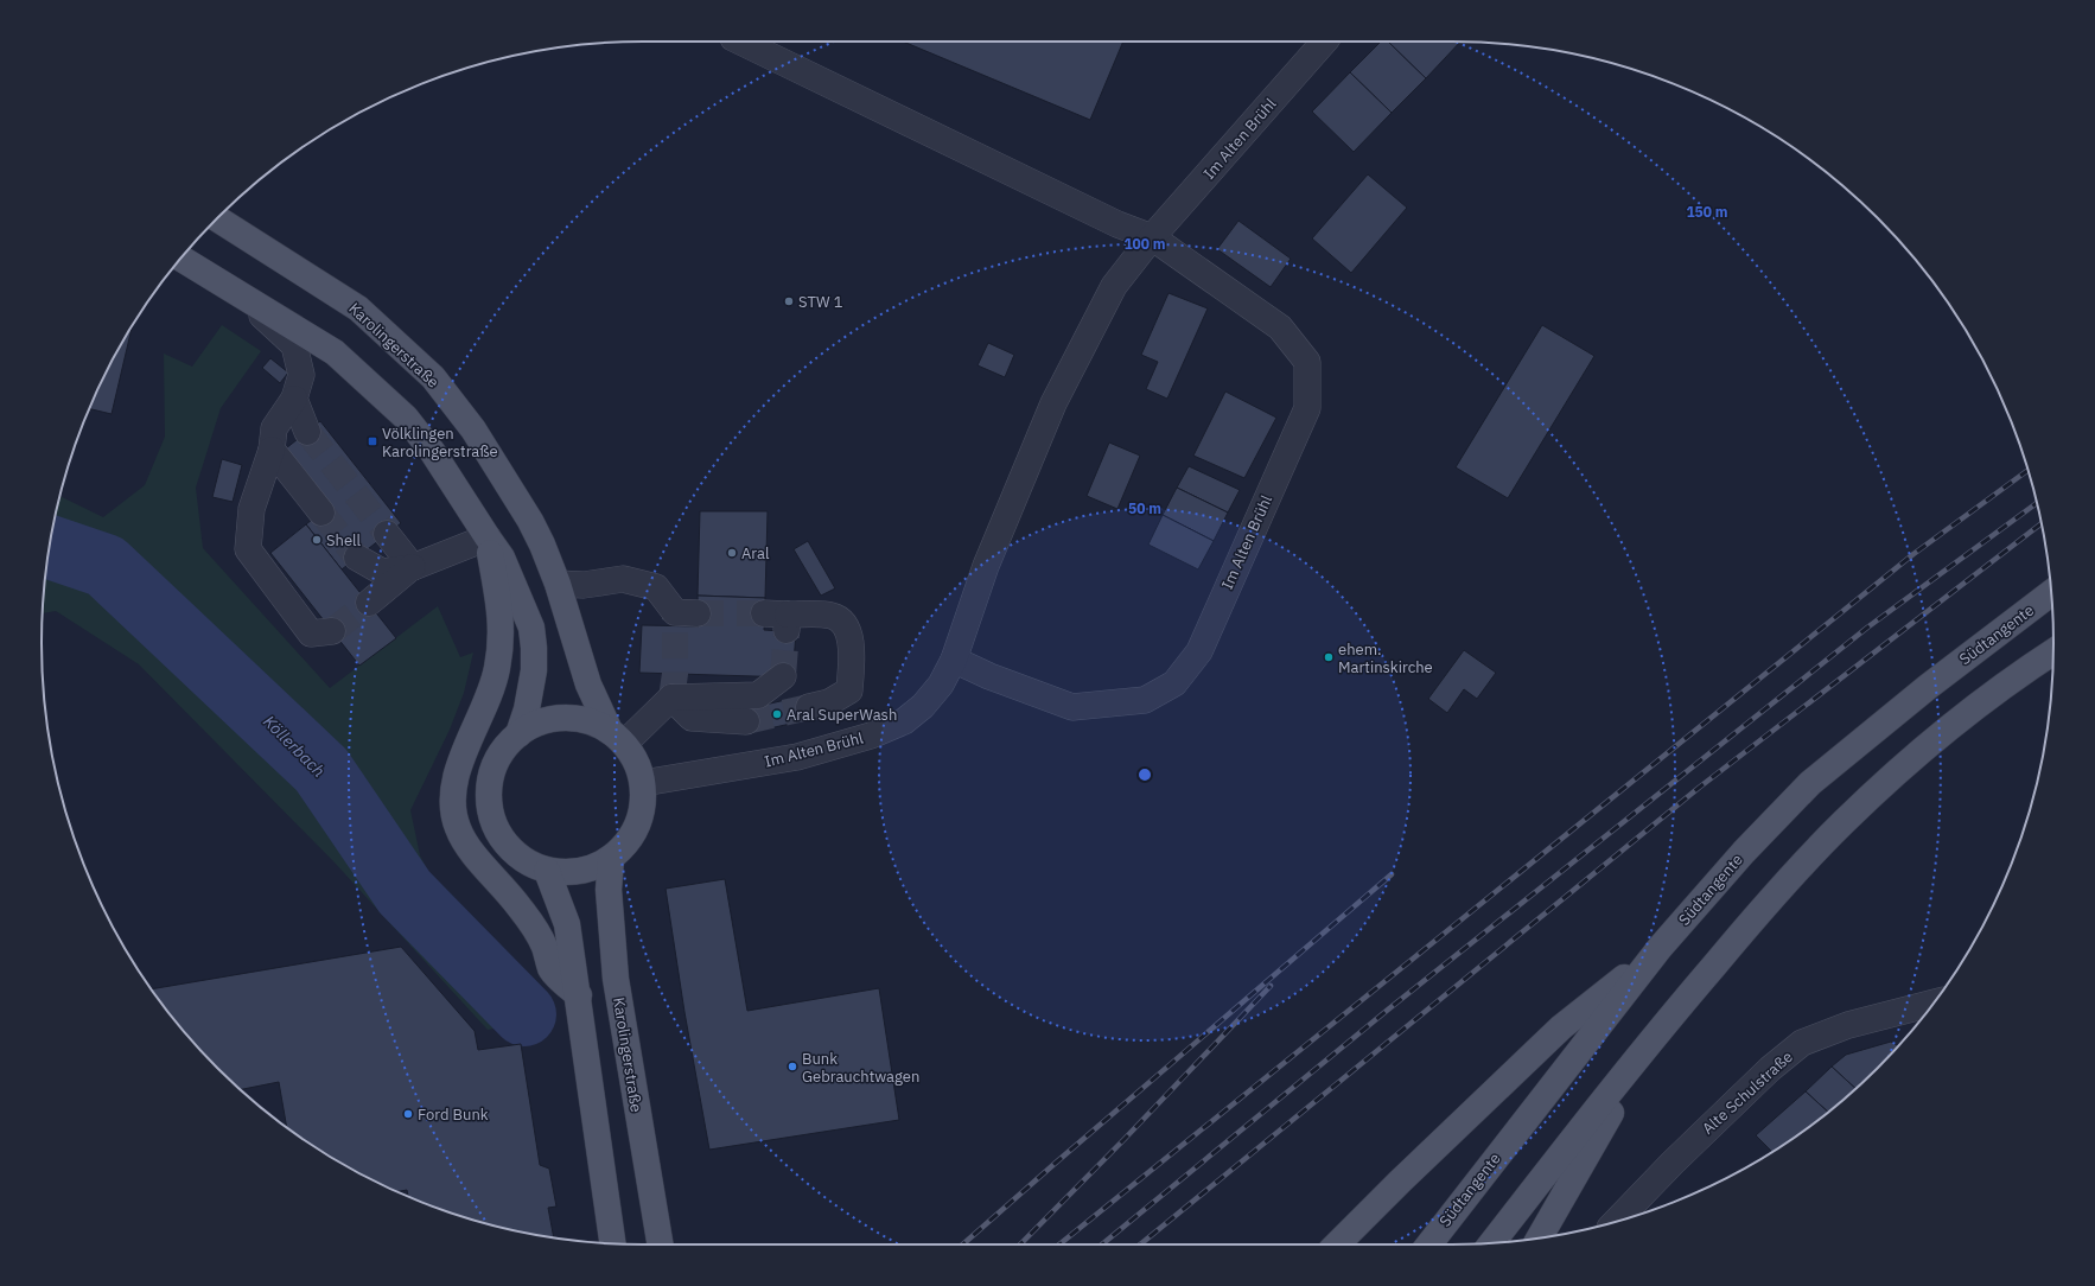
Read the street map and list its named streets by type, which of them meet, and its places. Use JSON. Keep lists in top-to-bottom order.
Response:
{
  "streets": {
    "main road": ["Karolingerstraße", "Südtangente"],
    "street": ["Im Alten Brühl", "Alte Schulstraße"]
  },
  "crossings": [
    ["Im Alten Brühl", "Karolingerstraße"]
  ],
  "water": ["Köllerbach"],
  "places": {
    "other": [
      "STW 1",
      "Shell",
      "Aral",
      "ehem. Martinskirche",
      "Aral SuperWash",
      "Bunk Gebrauchtwagen",
      "Ford Bunk"
    ],
    "transit": ["Völklingen Karolingerstraße"]
  },
  "rings": ["150 m", "100 m", "50 m"]
}
